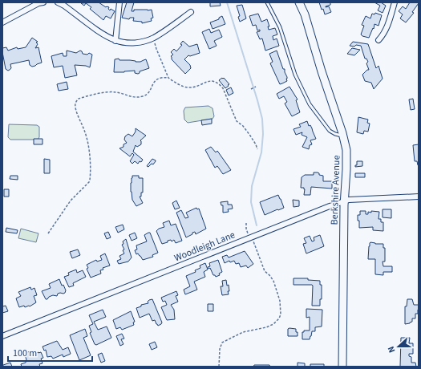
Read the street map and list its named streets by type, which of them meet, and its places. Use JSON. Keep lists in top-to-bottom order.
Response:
{
  "streets": {
    "street": ["Berkshire Avenue", "Woodleigh Lane"]
  },
  "crossings": [
    ["Berkshire Avenue", "Woodleigh Lane"]
  ],
  "scale_bar": "100 m",
  "north": "left"
}
